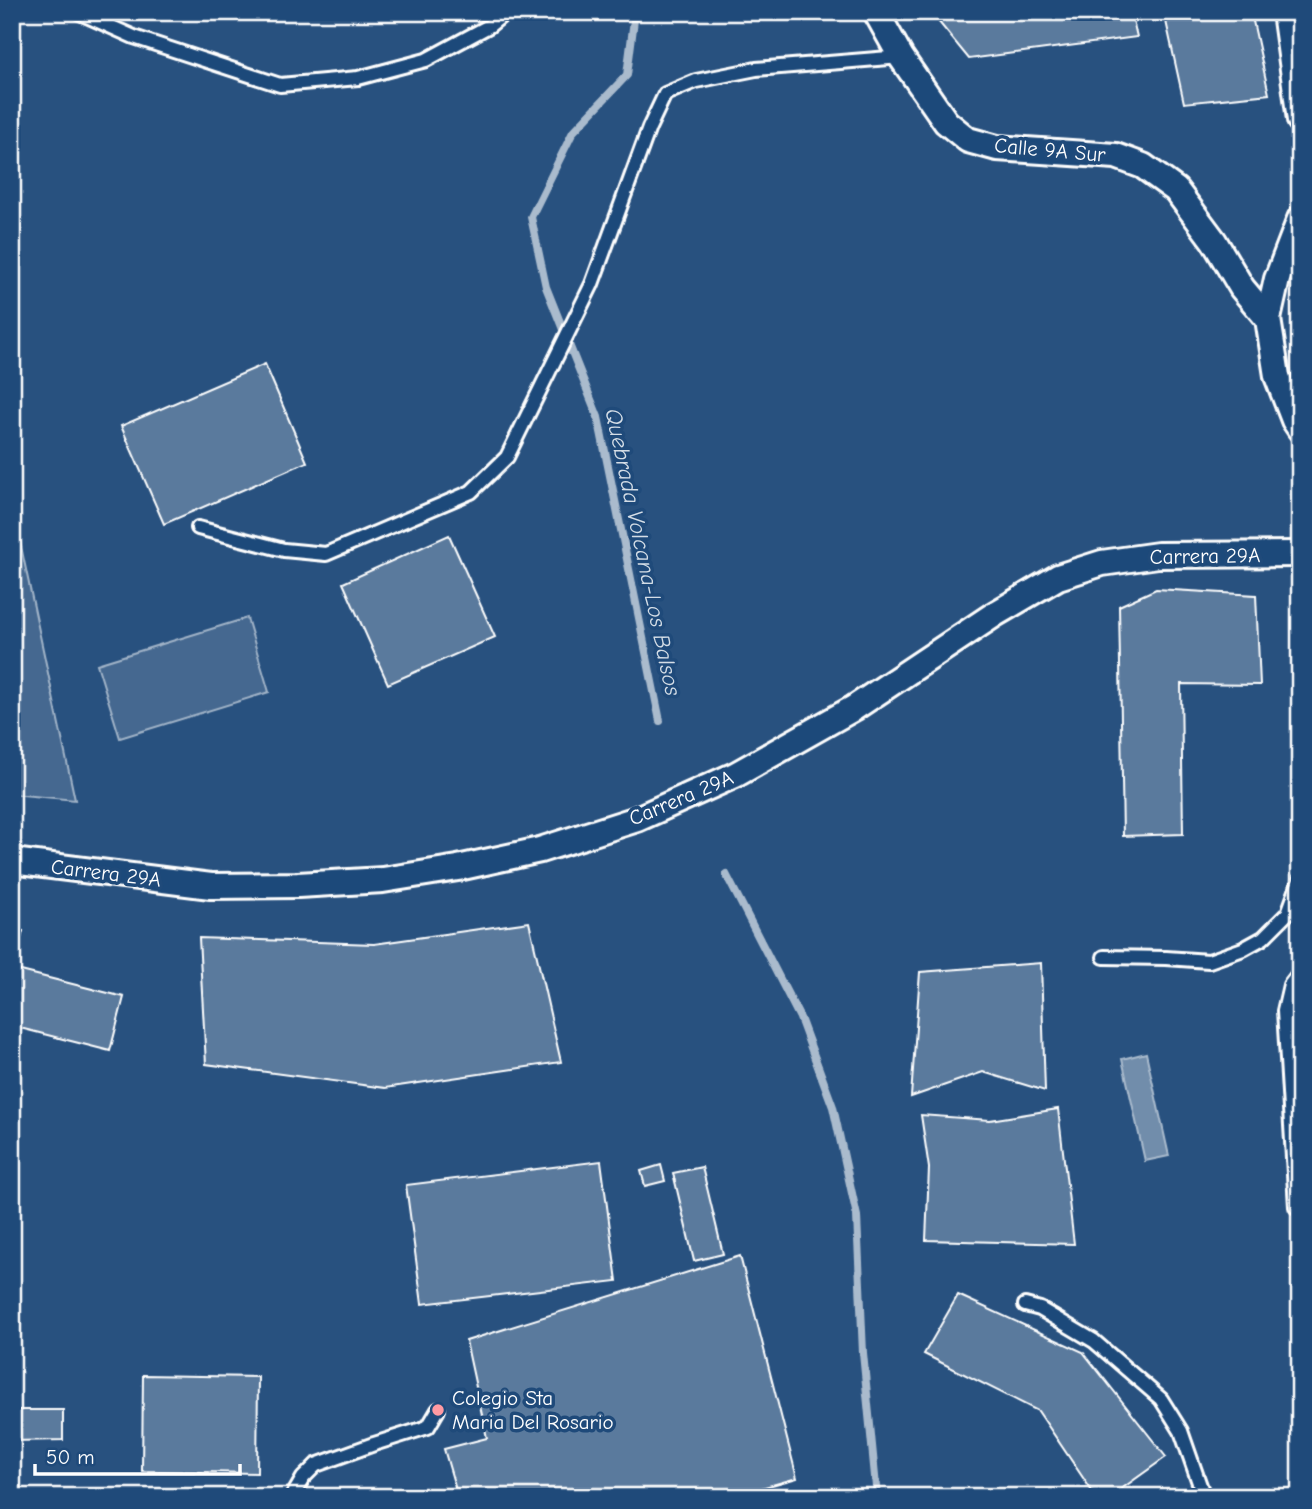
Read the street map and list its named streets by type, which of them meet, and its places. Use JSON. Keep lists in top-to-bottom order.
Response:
{
  "streets": {
    "street": ["Calle 9A Sur", "Carrera 29A"]
  },
  "water": ["Quebrada Volcana-Los Balsos"],
  "places": ["Colegio Sta Maria Del Rosario"],
  "scale_bar": "50 m"
}
